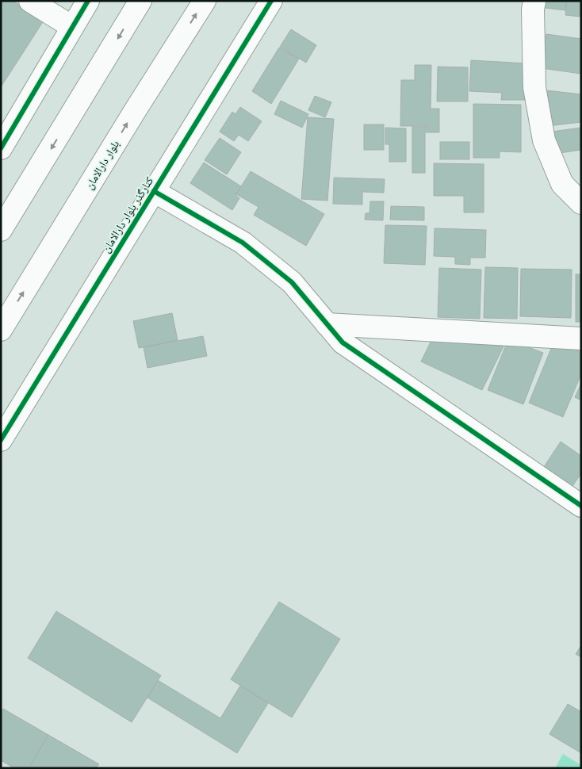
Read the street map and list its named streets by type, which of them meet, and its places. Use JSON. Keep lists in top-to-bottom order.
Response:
{
  "streets": {
    "street": ["بلوار دارالامان", "کنارگذر بلوار دارالامان"]
  }
}
